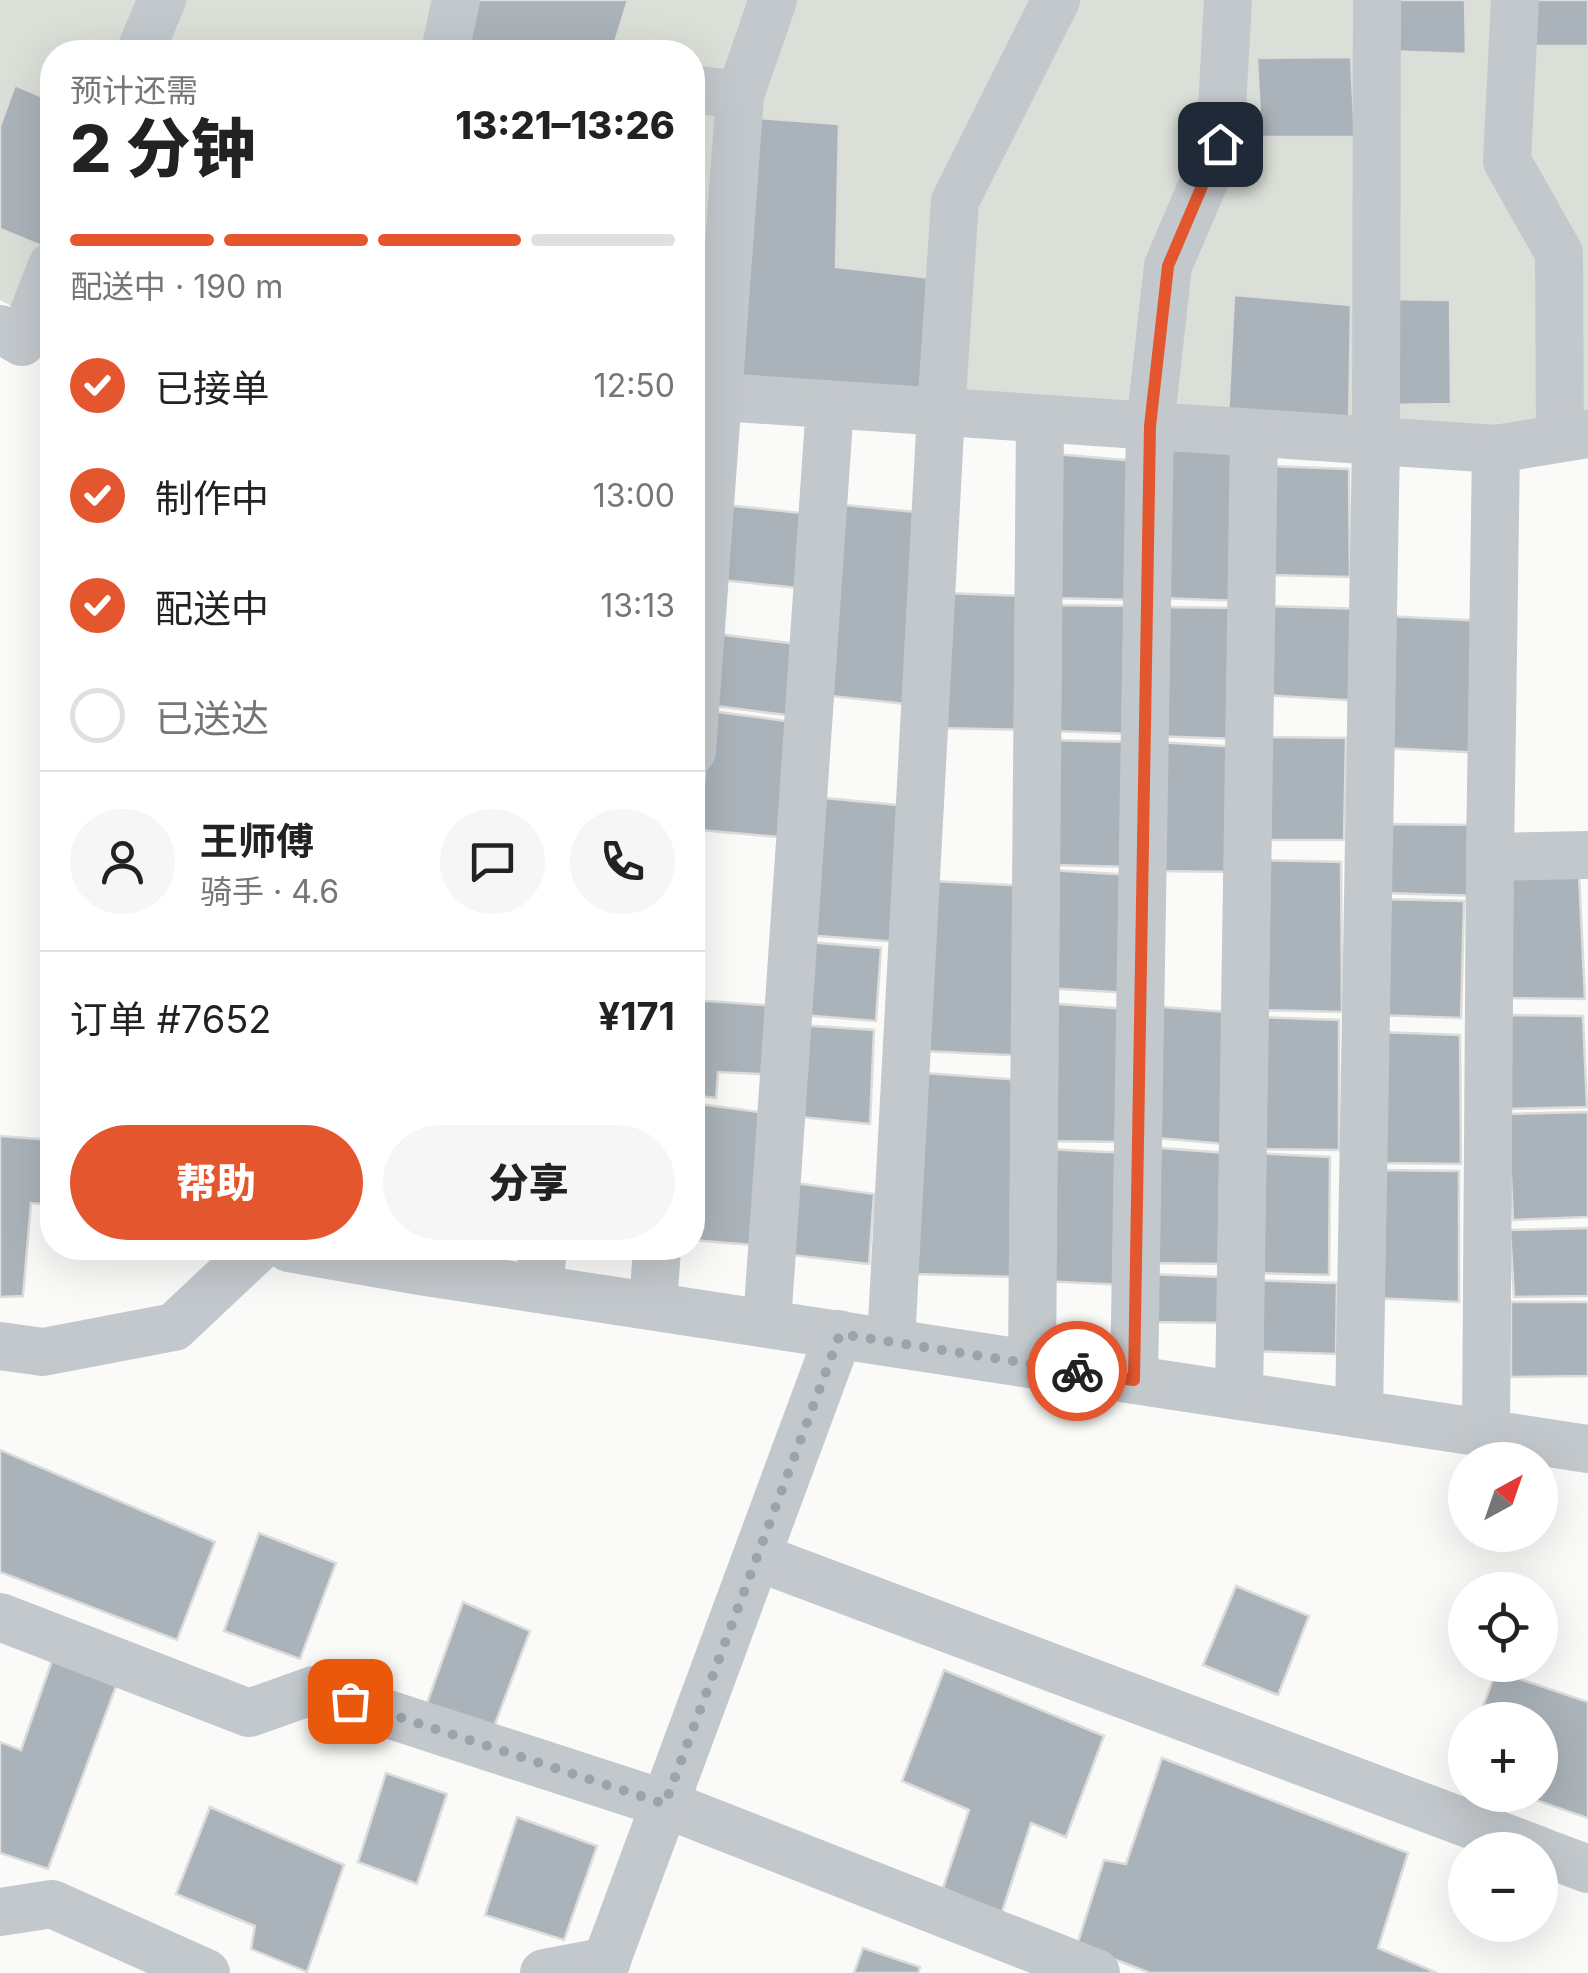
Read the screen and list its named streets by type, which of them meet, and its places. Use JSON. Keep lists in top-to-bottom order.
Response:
{
  "north": "top right",
  "page": {
    "heading": ["2 分钟", "预计还需", "13:21–13:26"],
    "panel": [
      "王师傅",
      "骑手 · 4.6",
      "订单 #7652",
      "¥171"
    ],
    "bar": "配送中 · 190 m",
    "list": [
      ["已接单", "12:50"],
      ["制作中", "13:00"],
      ["配送中", "13:13"],
      "已送达"
    ],
    "buttons": ["帮助", "分享"],
    "map_buttons": ["+", "−"]
  }
}
